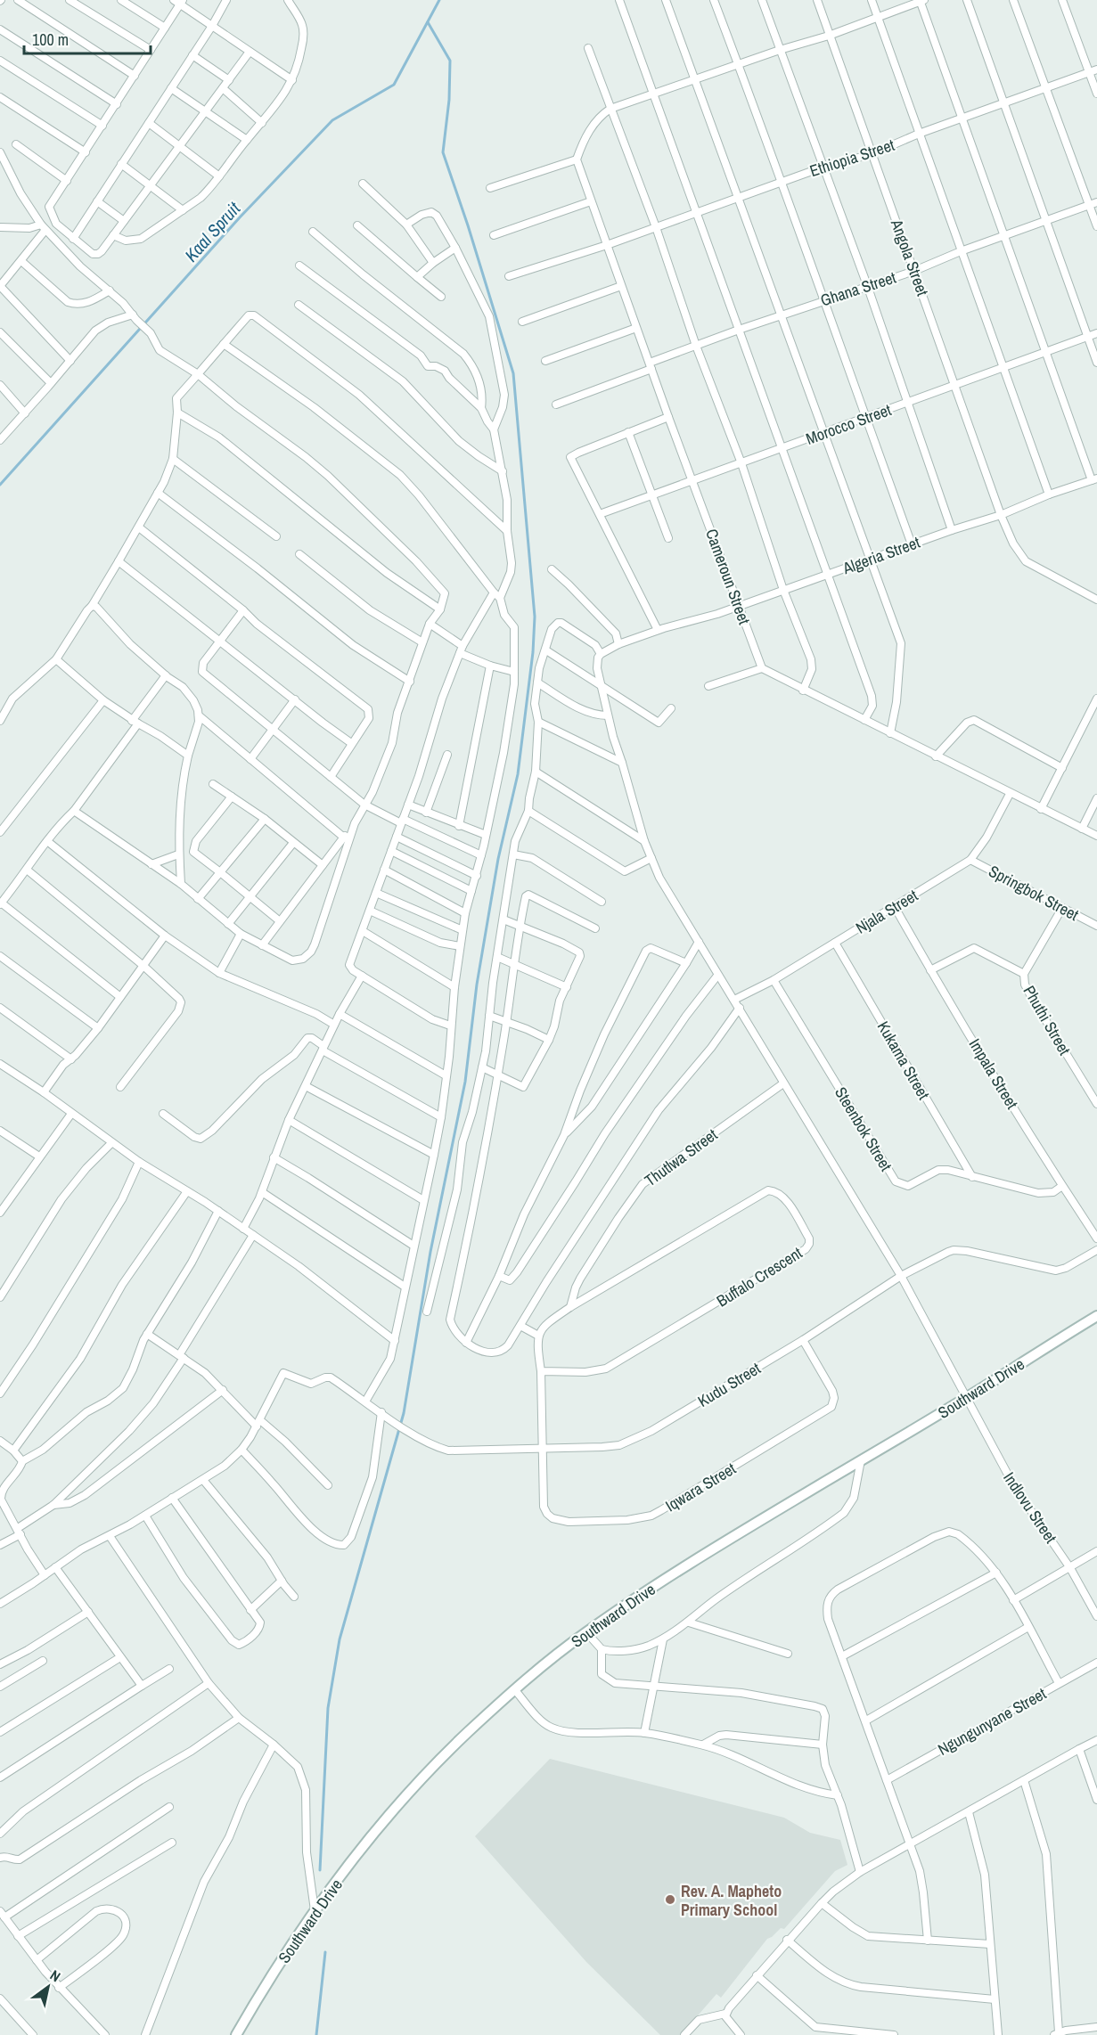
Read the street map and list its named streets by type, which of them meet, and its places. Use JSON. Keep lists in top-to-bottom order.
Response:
{
  "streets": {
    "main road": ["Southward Drive"],
    "street": [
      "Ethiopia Street",
      "Angola Street",
      "Ghana Street",
      "Morocco Street",
      "Algeria Street",
      "Cameroun Street",
      "Springbok Street",
      "Njala Street",
      "Phuthi Street",
      "Kukama Street",
      "Impala Street",
      "Steenbok Street",
      "Thutlwa Street",
      "Buffalo Crescent",
      "Kudu Street",
      "Iqwara Street",
      "Indlovu Street",
      "Ngungunyane Street"
    ]
  },
  "crossings": [
    ["Ethiopia Street", "Angola Street"],
    ["Ethiopia Street", "Cameroun Street"],
    ["Angola Street", "Ghana Street"],
    ["Angola Street", "Morocco Street"],
    ["Angola Street", "Algeria Street"],
    ["Ghana Street", "Cameroun Street"],
    ["Morocco Street", "Cameroun Street"],
    ["Algeria Street", "Cameroun Street"],
    ["Algeria Street", "Indlovu Street"],
    ["Springbok Street", "Njala Street"],
    ["Springbok Street", "Phuthi Street"],
    ["Njala Street", "Kukama Street"],
    ["Njala Street", "Impala Street"],
    ["Njala Street", "Steenbok Street"],
    ["Njala Street", "Indlovu Street"],
    ["Kukama Street", "Steenbok Street"],
    ["Impala Street", "Steenbok Street"],
    ["Thutlwa Street", "Buffalo Crescent"],
    ["Thutlwa Street", "Indlovu Street"],
    ["Kudu Street", "Iqwara Street"],
    ["Kudu Street", "Indlovu Street"],
    ["Southward Drive", "Indlovu Street"]
  ],
  "water": ["Kaal Spruit"],
  "places": ["Rev. A. Mapheto Primary School"],
  "scale_bar": "100 m",
  "north": "top right"
}
